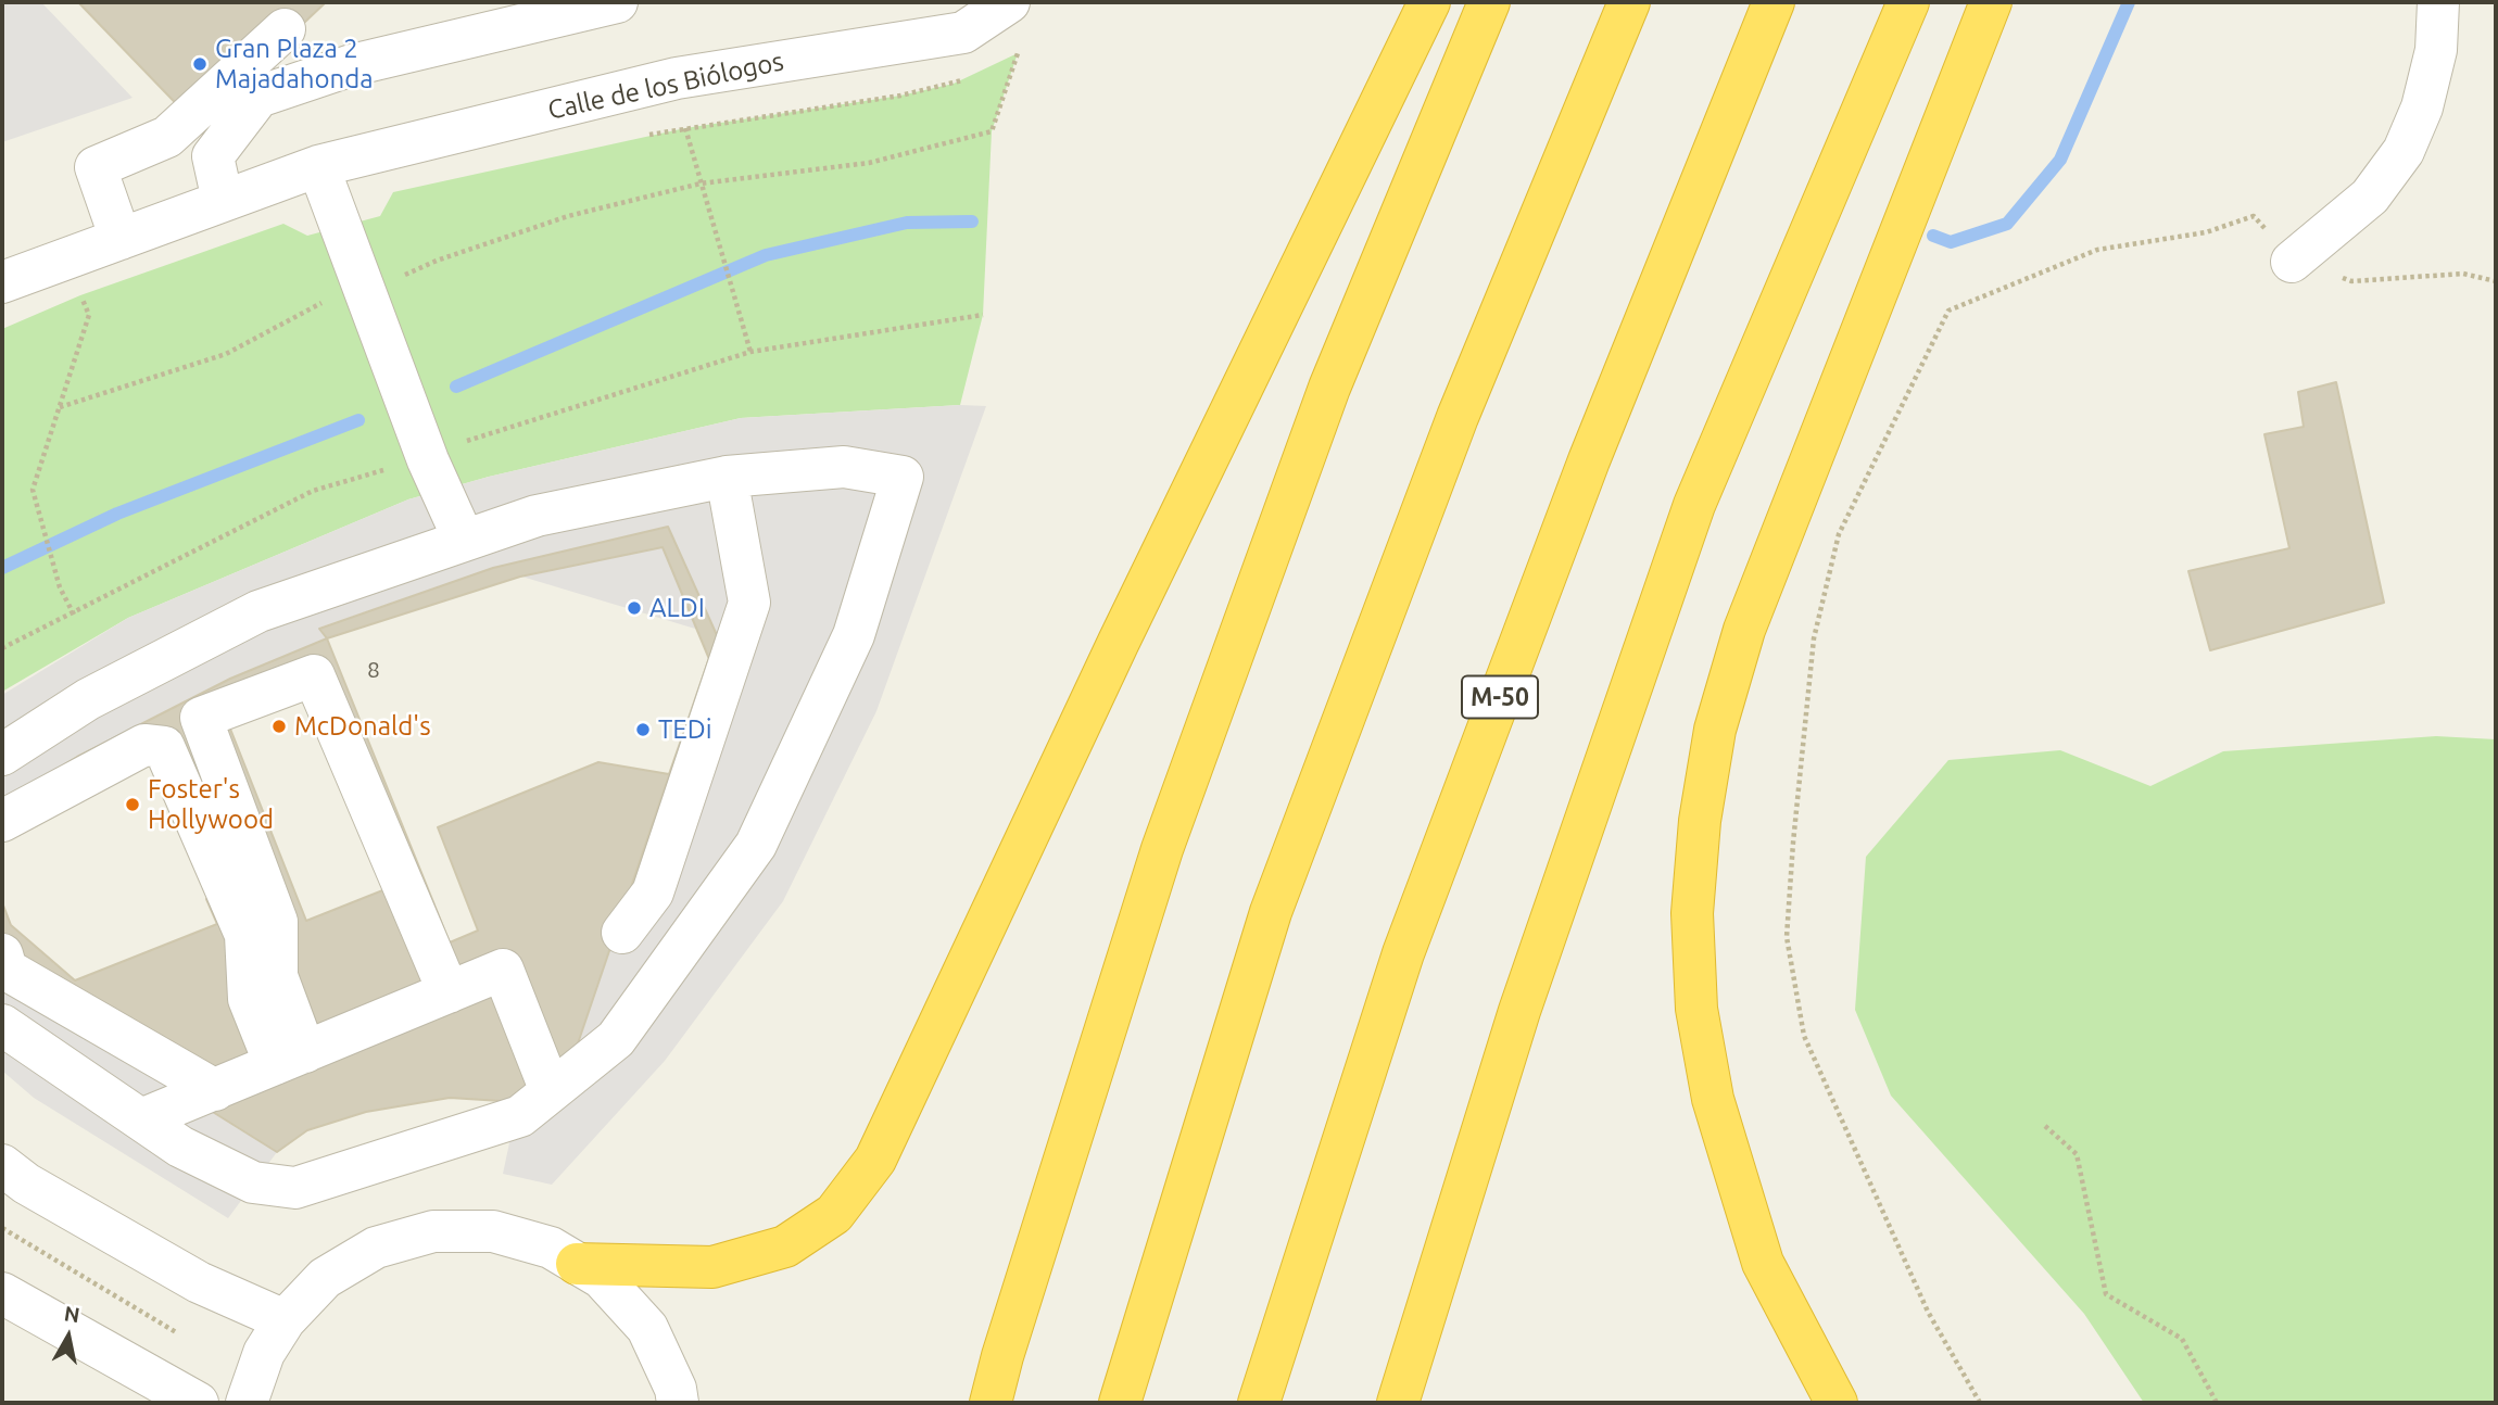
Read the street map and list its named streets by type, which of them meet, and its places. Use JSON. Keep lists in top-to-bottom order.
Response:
{
  "streets": {
    "highway": ["M-50"],
    "street": ["Calle de los Biólogos"]
  },
  "places": [
    "Gran Plaza 2 Majadahonda",
    "ALDI",
    "McDonald's",
    "TEDi",
    "Foster's Hollywood"
  ],
  "house_numbers": ["8"],
  "north": "top"
}
